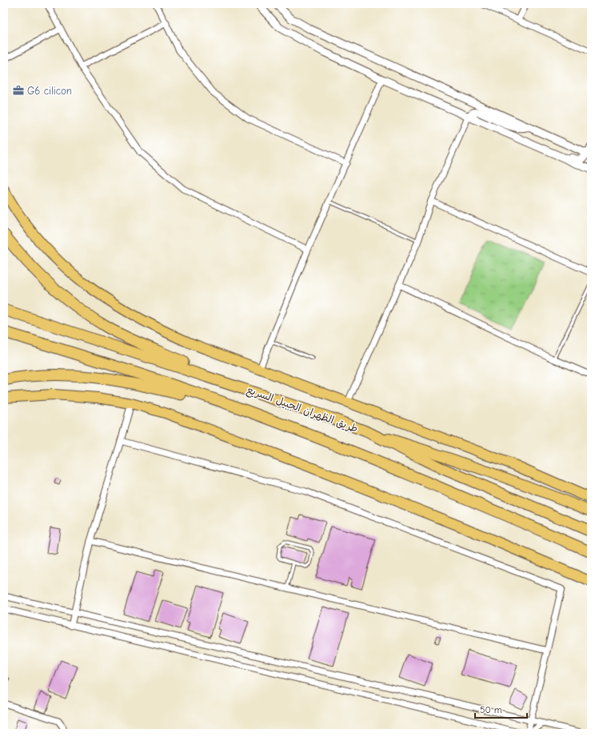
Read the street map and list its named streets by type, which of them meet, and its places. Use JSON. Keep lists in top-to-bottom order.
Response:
{
  "streets": {
    "highway": ["طريق الظهران الجبيل السريع"]
  },
  "places": {
    "office": ["G6 cilicon"]
  },
  "scale_bar": "50 m"
}
